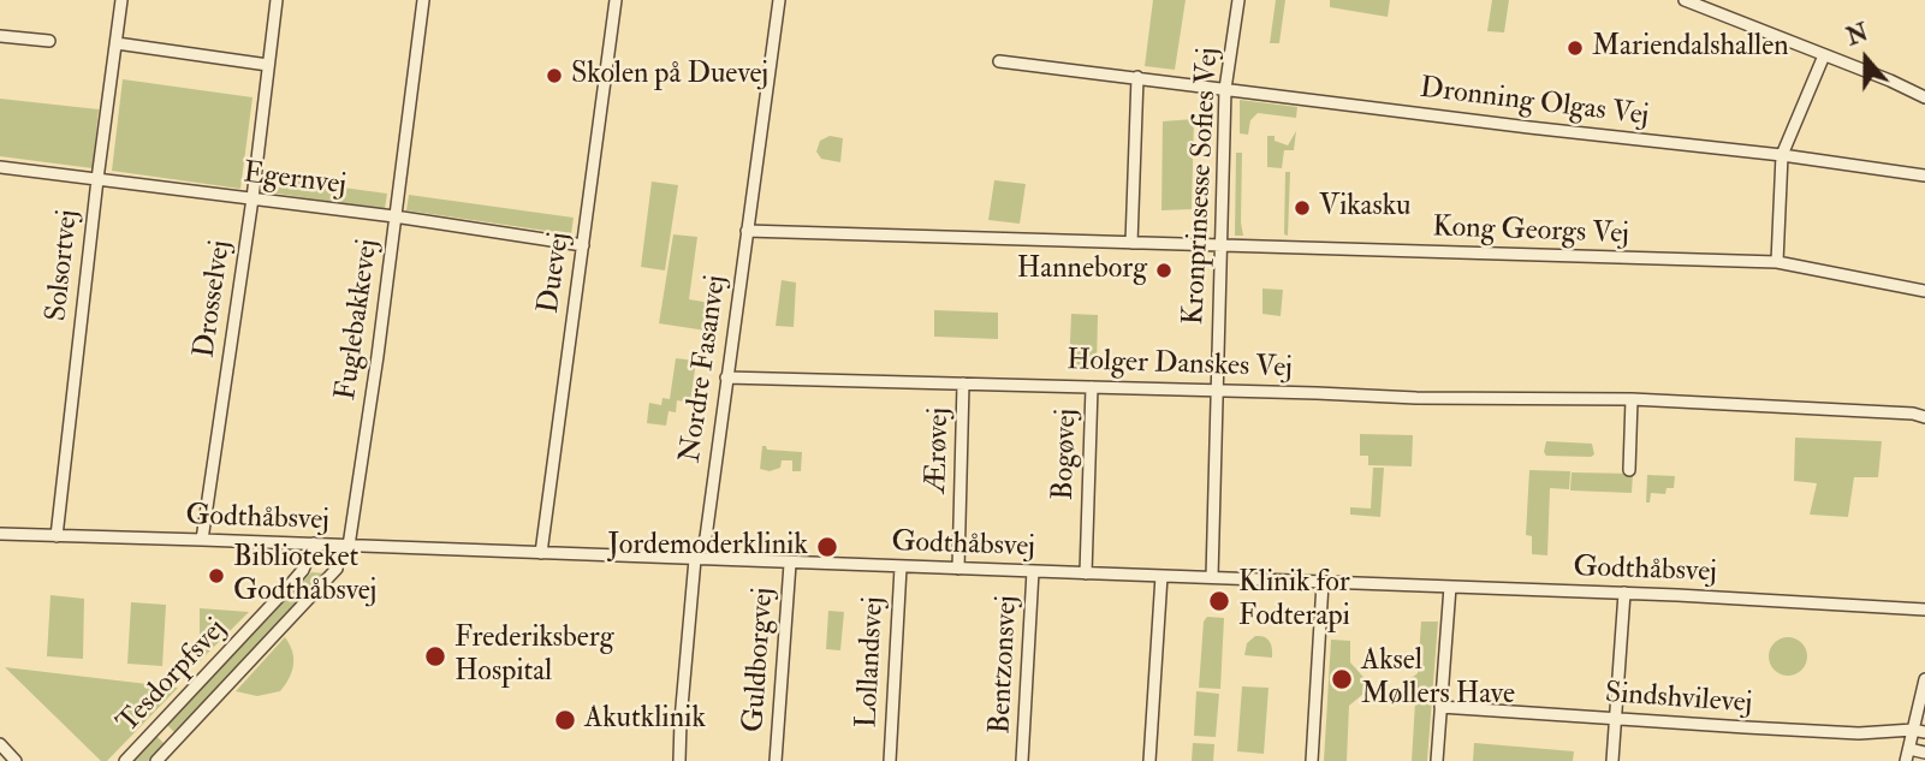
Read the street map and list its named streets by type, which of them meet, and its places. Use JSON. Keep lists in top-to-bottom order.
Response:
{
  "streets": {
    "street": [
      "Dronning Olgas Vej",
      "Egernvej",
      "Kronprinsesse Sofies Vej",
      "Kong Georgs Vej",
      "Solsortvej",
      "Duevej",
      "Drosselvej",
      "Fuglebakkevej",
      "Holger Danskes Vej",
      "Nordre Fasanvej",
      "Ærøvej",
      "Bogøvej",
      "Godthåbsvej",
      "Guldborgvej",
      "Lollandsvej",
      "Bentzonsvej",
      "Tesdorpfsvej",
      "Sindshvilevej"
    ]
  },
  "crossings": [
    ["Dronning Olgas Vej", "Kronprinsesse Sofies Vej"],
    ["Egernvej", "Solsortvej"],
    ["Egernvej", "Duevej"],
    ["Egernvej", "Drosselvej"],
    ["Egernvej", "Fuglebakkevej"],
    ["Kronprinsesse Sofies Vej", "Kong Georgs Vej"],
    ["Kronprinsesse Sofies Vej", "Holger Danskes Vej"],
    ["Kronprinsesse Sofies Vej", "Godthåbsvej"],
    ["Kong Georgs Vej", "Nordre Fasanvej"],
    ["Solsortvej", "Godthåbsvej"],
    ["Duevej", "Godthåbsvej"],
    ["Drosselvej", "Godthåbsvej"],
    ["Fuglebakkevej", "Godthåbsvej"],
    ["Fuglebakkevej", "Tesdorpfsvej"],
    ["Holger Danskes Vej", "Nordre Fasanvej"],
    ["Holger Danskes Vej", "Ærøvej"],
    ["Holger Danskes Vej", "Bogøvej"],
    ["Nordre Fasanvej", "Godthåbsvej"],
    ["Ærøvej", "Godthåbsvej"],
    ["Bogøvej", "Godthåbsvej"],
    ["Godthåbsvej", "Guldborgvej"],
    ["Godthåbsvej", "Lollandsvej"],
    ["Godthåbsvej", "Bentzonsvej"],
    ["Godthåbsvej", "Tesdorpfsvej"]
  ],
  "places": [
    "Mariendalshallen",
    "Skolen på Duevej",
    "Vikasku",
    "Hanneborg",
    "Jordemoderklinik",
    "Biblioteket Godthåbsvej",
    "Klinik for Fodterapi",
    "Frederiksberg Hospital",
    "Aksel Møllers Have",
    "Akutklinik"
  ],
  "north": "top"
}
